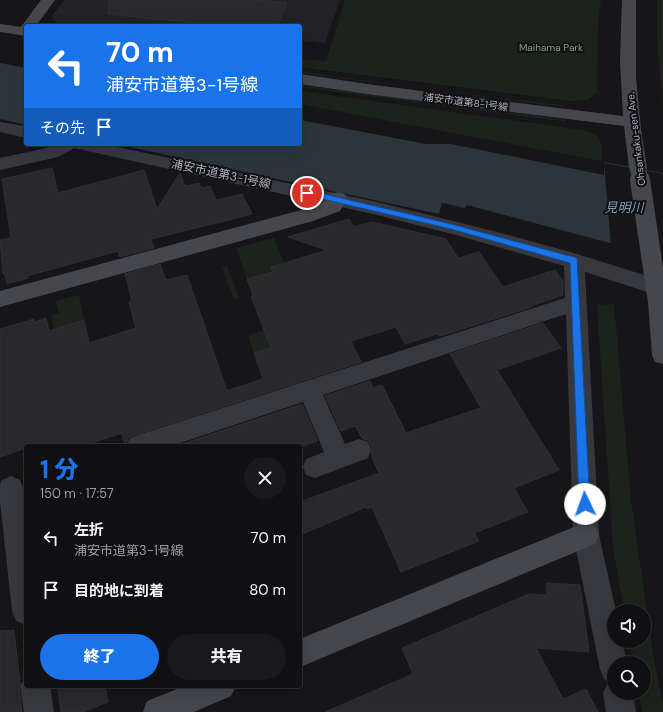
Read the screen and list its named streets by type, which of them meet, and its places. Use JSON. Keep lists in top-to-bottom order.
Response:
{
  "streets": {
    "street": ["浦安市道第8-1号線", "Ohsankaku-sen Ave.", "浦安市道第3-1号線"]
  },
  "crossings": [
    ["浦安市道第8-1号線", "Ohsankaku-sen Ave."],
    ["Ohsankaku-sen Ave.", "浦安市道第3-1号線"]
  ],
  "water": ["見明川"],
  "parks": ["Maihama Park"],
  "page": {
    "turn": ["70 m", "浦安市道第3-1号線"],
    "then": "その先",
    "heading": ["1 分", "150 m · 17:57"],
    "list": [
      {
        "name": "左折",
        "note": "浦安市道第3-1号線",
        "value": "70 m"
      },
      {
        "name": "目的地に到着",
        "value": "80 m"
      }
    ],
    "buttons": ["終了", "共有"]
  }
}
